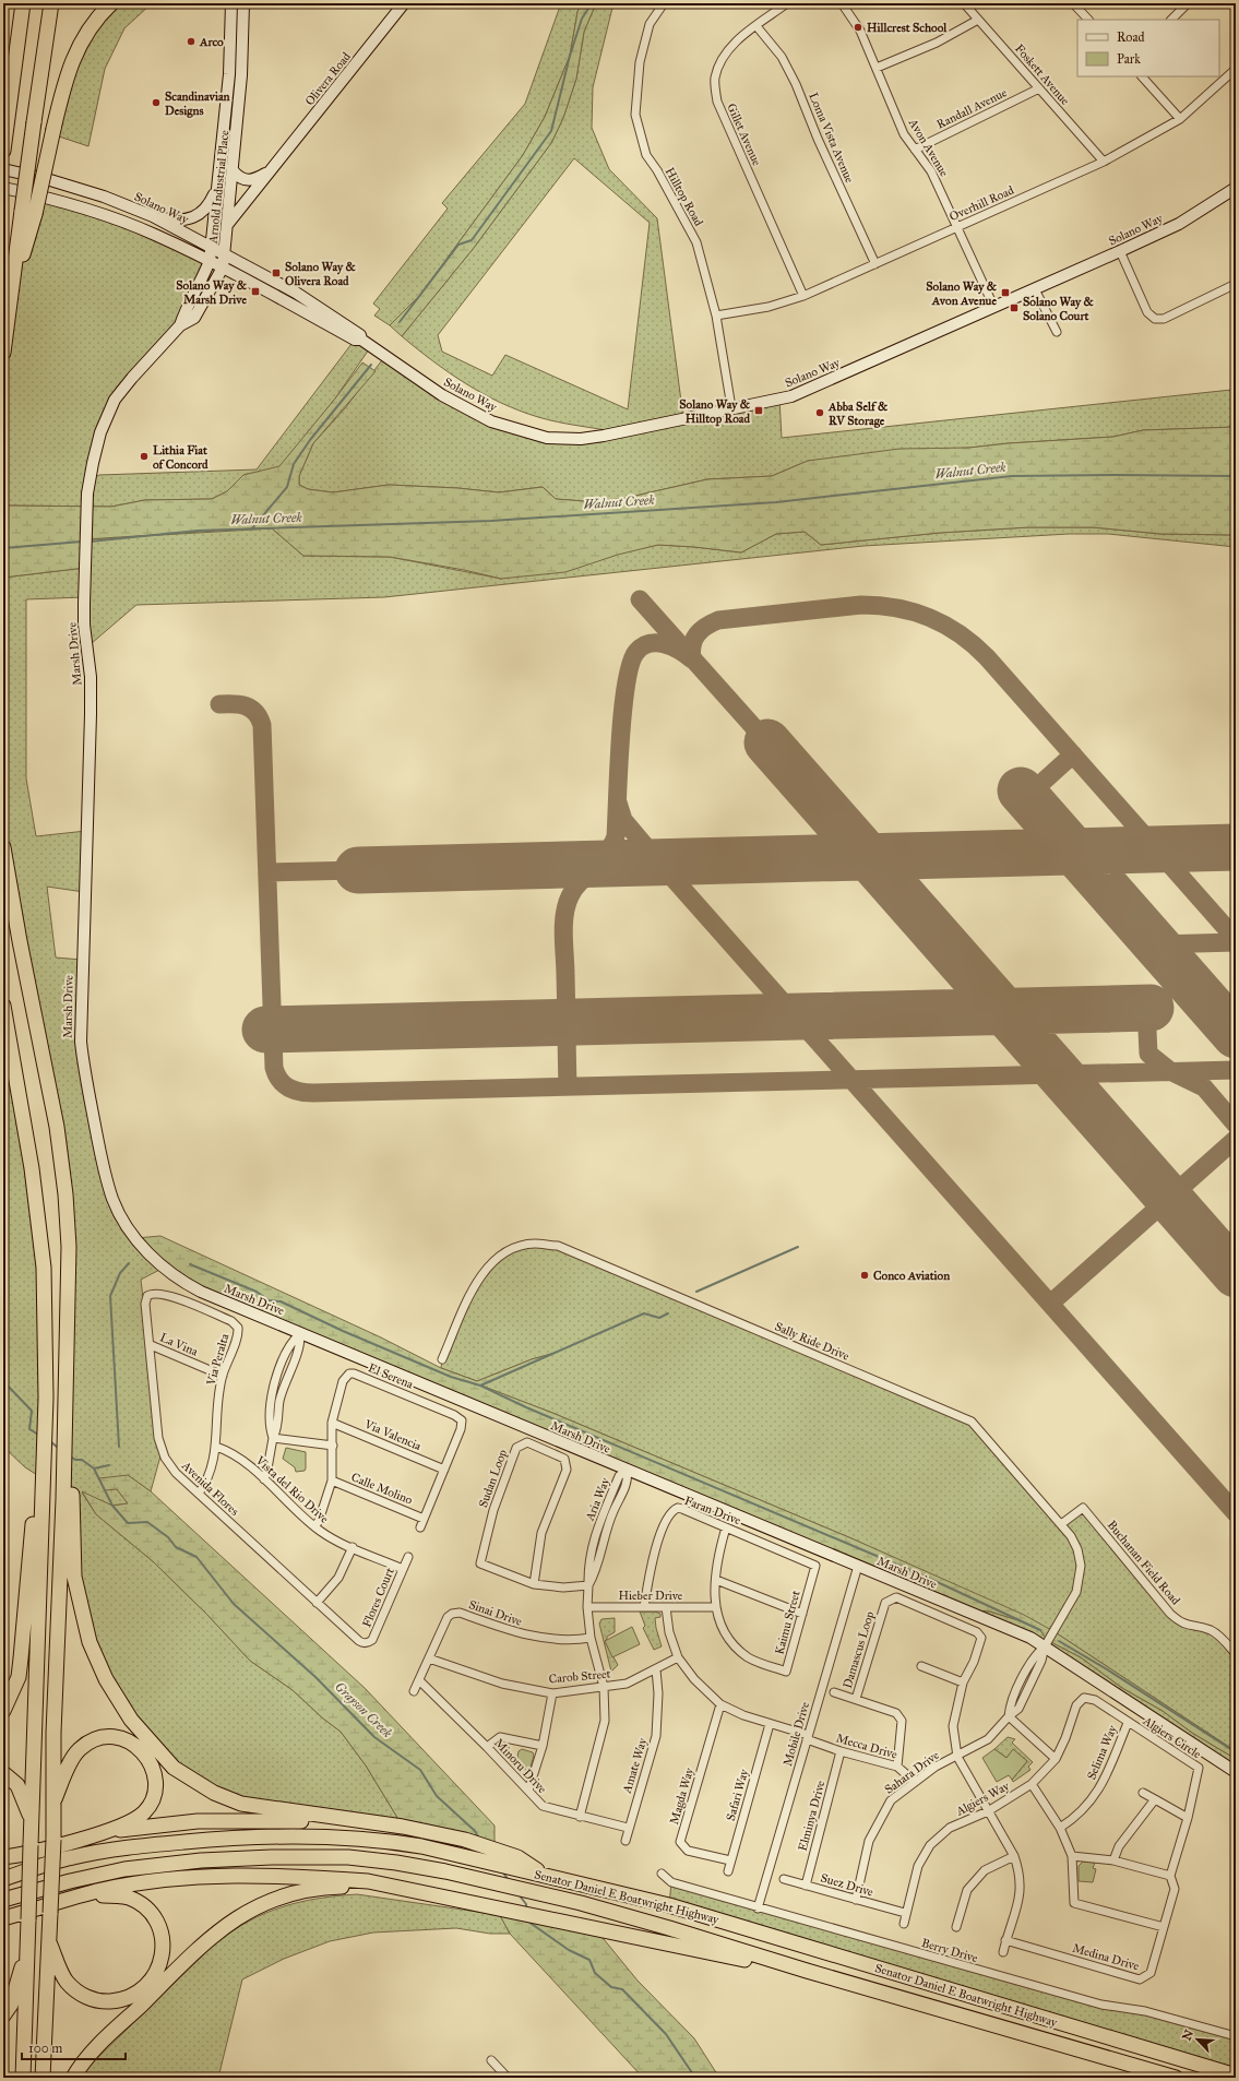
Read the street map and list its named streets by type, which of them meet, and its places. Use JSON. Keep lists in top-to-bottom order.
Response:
{
  "streets": {
    "highway": ["Senator Daniel E Boatwright Highway"],
    "street": [
      "Foskett Avenue",
      "Olivera Road",
      "Randall Avenue",
      "Gillet Avenue",
      "Loma Vista Avenue",
      "Avon Avenue",
      "Arnold Industrial Place",
      "Hilltop Road",
      "Overhill Road",
      "Solano Way",
      "Marsh Drive",
      "Sally Ride Drive",
      "La Vina",
      "Via Peralta",
      "El Serena",
      "Via Valencia",
      "Sudan Loop",
      "Avenida Flores",
      "Calle Molino",
      "Vista del Rio Drive",
      "Aria Way",
      "Faran Drive",
      "Buchanan Field Road",
      "Hieber Drive",
      "Flores Court",
      "Sinai Drive",
      "Kaimu Street",
      "Damascus Loop",
      "Carob Street",
      "Mobile Drive",
      "Algiers Circle",
      "Mecca Drive",
      "Selima Way",
      "Minoru Drive",
      "Amate Way",
      "Sahara Drive",
      "Safari Way",
      "Magda Way",
      "Algiers Way",
      "Elminya Drive",
      "Suez Drive",
      "Berry Drive",
      "Medina Drive"
    ]
  },
  "crossings": [
    ["Foskett Avenue", "Randall Avenue"],
    ["Foskett Avenue", "Overhill Road"],
    ["Olivera Road", "Arnold Industrial Place"],
    ["Randall Avenue", "Avon Avenue"],
    ["Gillet Avenue", "Loma Vista Avenue"],
    ["Gillet Avenue", "Overhill Road"],
    ["Loma Vista Avenue", "Overhill Road"],
    ["Avon Avenue", "Overhill Road"],
    ["Avon Avenue", "Solano Way"],
    ["Arnold Industrial Place", "Solano Way"],
    ["Arnold Industrial Place", "Marsh Drive"],
    ["Hilltop Road", "Overhill Road"],
    ["Hilltop Road", "Solano Way"],
    ["Solano Way", "Marsh Drive"],
    ["Marsh Drive", "Sally Ride Drive"],
    ["Marsh Drive", "Aria Way"],
    ["Marsh Drive", "Mobile Drive"],
    ["Marsh Drive", "Sahara Drive"],
    ["Sally Ride Drive", "Buchanan Field Road"],
    ["Sally Ride Drive", "Sahara Drive"],
    ["La Vina", "Via Peralta"],
    ["La Vina", "Avenida Flores"],
    ["Via Peralta", "Avenida Flores"],
    ["Via Peralta", "Vista del Rio Drive"],
    ["El Serena", "Via Valencia"],
    ["El Serena", "Calle Molino"],
    ["El Serena", "Vista del Rio Drive"],
    ["Sudan Loop", "Aria Way"],
    ["Avenida Flores", "Flores Court"],
    ["Vista del Rio Drive", "Flores Court"],
    ["Aria Way", "Hieber Drive"],
    ["Aria Way", "Sinai Drive"],
    ["Aria Way", "Carob Street"],
    ["Aria Way", "Minoru Drive"],
    ["Faran Drive", "Hieber Drive"],
    ["Faran Drive", "Kaimu Street"],
    ["Hieber Drive", "Kaimu Street"],
    ["Hieber Drive", "Mecca Drive"],
    ["Sinai Drive", "Carob Street"],
    ["Sinai Drive", "Minoru Drive"],
    ["Damascus Loop", "Sahara Drive"],
    ["Carob Street", "Mecca Drive"],
    ["Carob Street", "Amate Way"],
    ["Mobile Drive", "Mecca Drive"],
    ["Mobile Drive", "Berry Drive"],
    ["Algiers Circle", "Selima Way"],
    ["Algiers Circle", "Algiers Way"],
    ["Algiers Circle", "Medina Drive"],
    ["Mecca Drive", "Sahara Drive"],
    ["Mecca Drive", "Safari Way"],
    ["Mecca Drive", "Magda Way"],
    ["Mecca Drive", "Elminya Drive"],
    ["Minoru Drive", "Amate Way"],
    ["Sahara Drive", "Suez Drive"],
    ["Safari Way", "Magda Way"],
    ["Algiers Way", "Suez Drive"],
    ["Elminya Drive", "Suez Drive"]
  ],
  "water": ["Walnut Creek", "Grayson Creek"],
  "places": {
    "other": [
      "Hillcrest School",
      "Arco",
      "Scandinavian Designs",
      "Abba Self & RV Storage",
      "Lithia Fiat of Concord",
      "Conco Aviation"
    ],
    "transit": [
      "Solano Way & Olivera Road",
      "Solano Way & Marsh Drive",
      "Solano Way & Avon Avenue",
      "Solano Way & Solano Court",
      "Solano Way & Hilltop Road"
    ]
  },
  "legend": ["Road", "Park"],
  "scale_bar": "100 m",
  "north": "top left"
}
